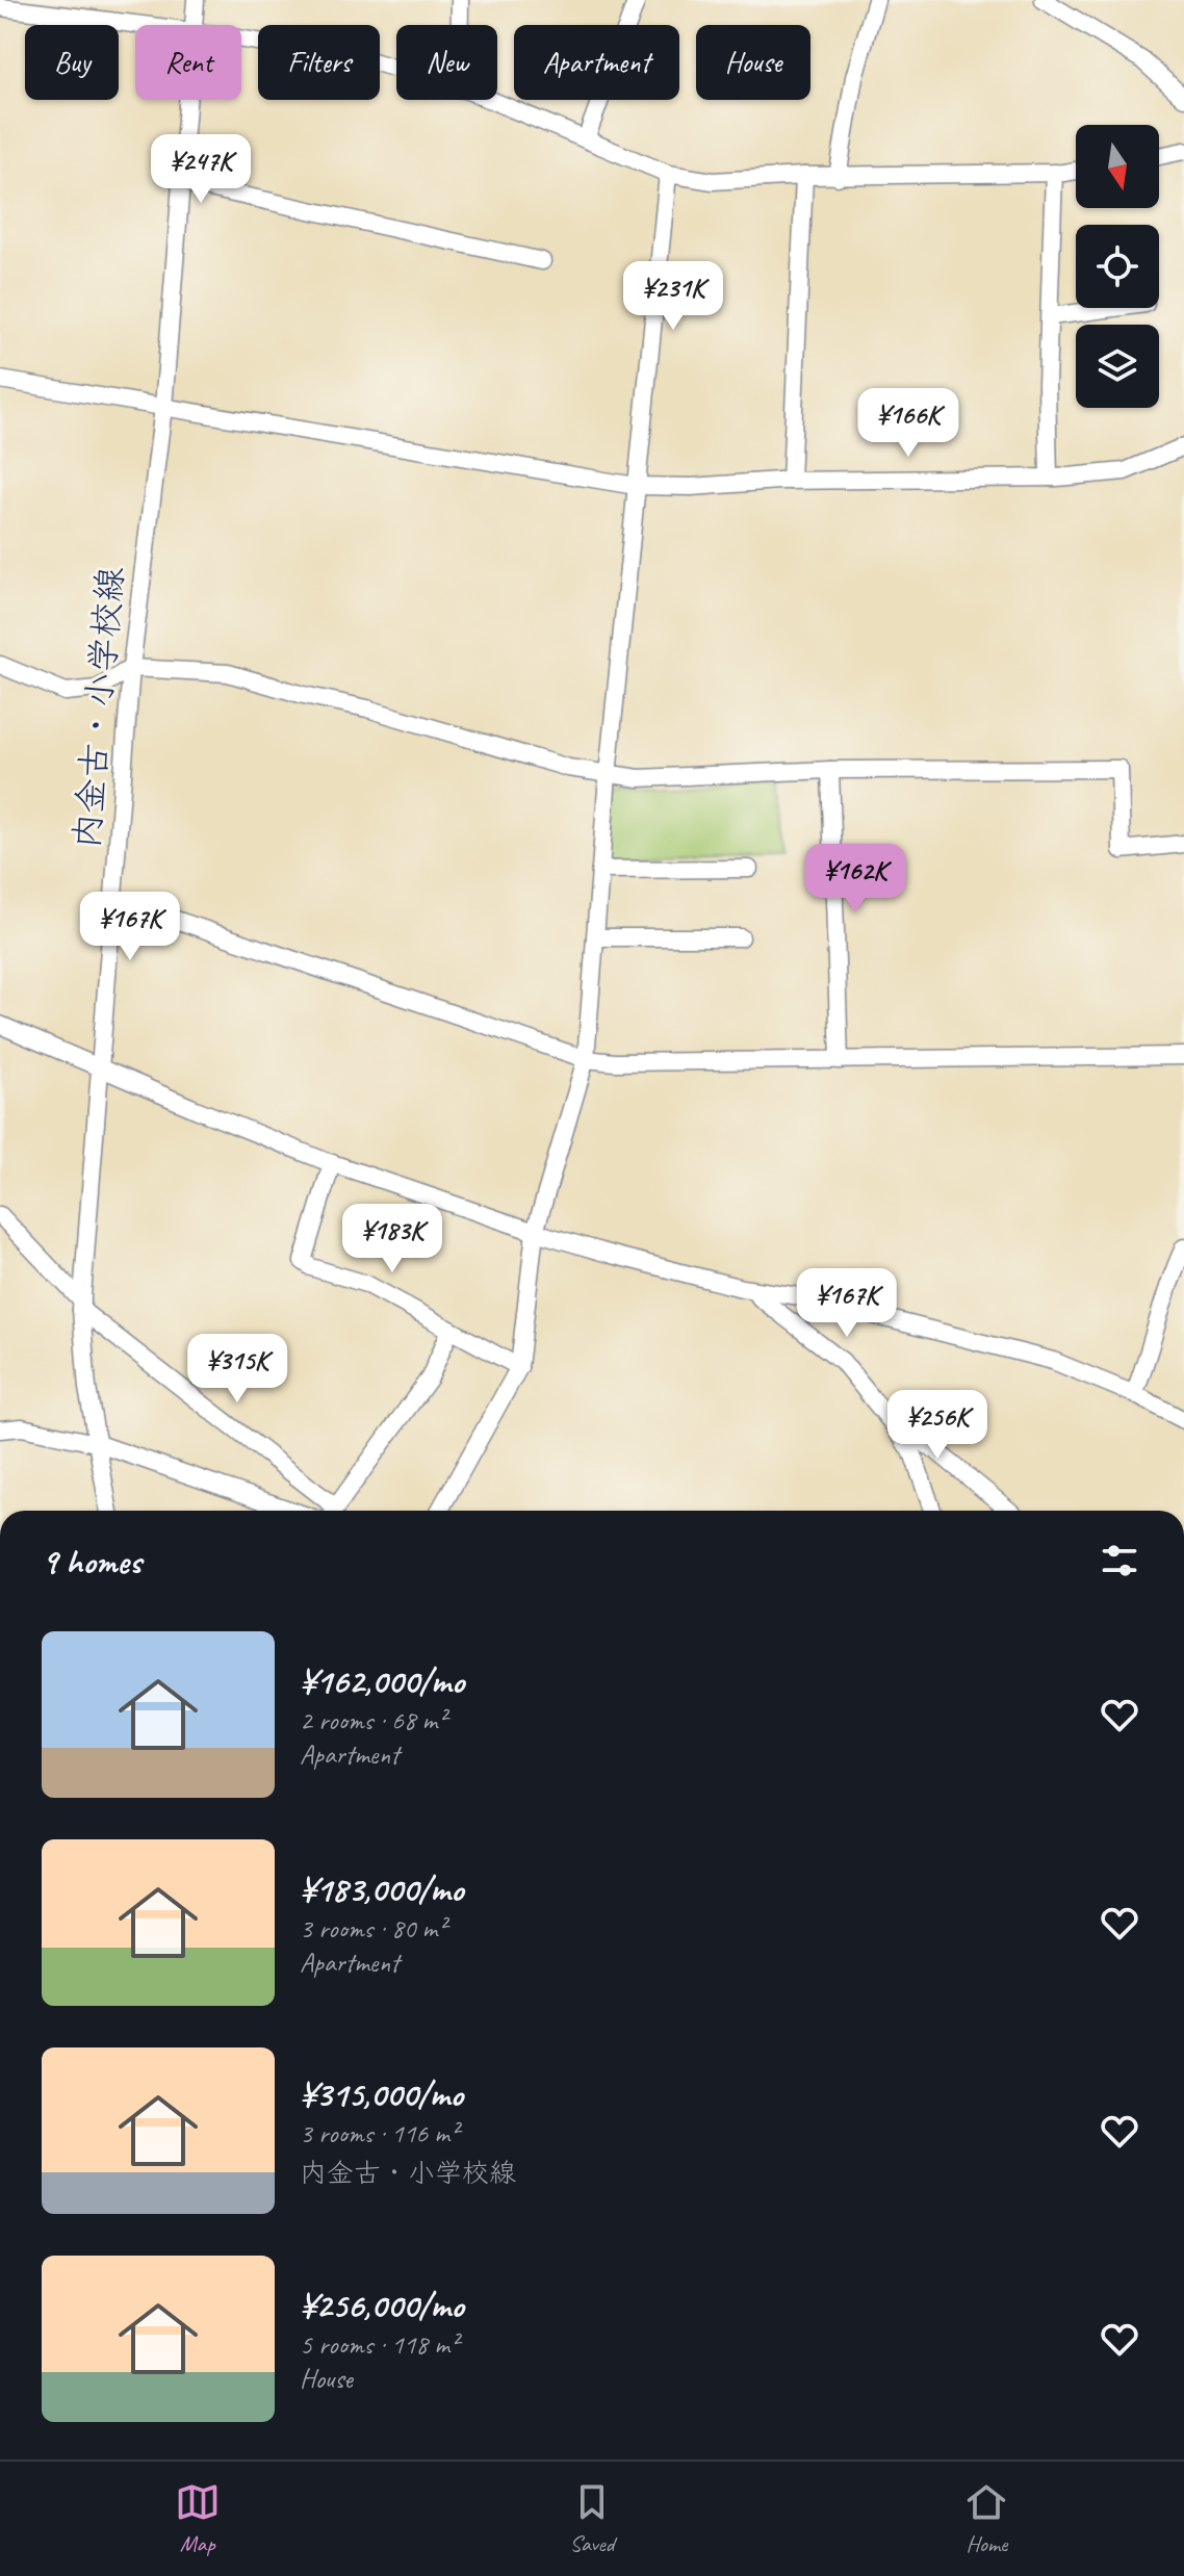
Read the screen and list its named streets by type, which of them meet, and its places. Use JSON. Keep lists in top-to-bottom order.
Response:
{
  "streets": {
    "street": ["内金古・小学校線"]
  },
  "north": "bottom",
  "page": {
    "chip": [
      "Buy",
      "Rent",
      "Filters",
      "New",
      "Apartment",
      "House"
    ],
    "price": [
      "¥247K",
      "¥231K",
      "¥166K",
      "¥162K",
      "¥167K",
      "¥183K",
      "¥167K",
      "¥315K",
      "¥256K"
    ],
    "heading": "9 homes",
    "list": [
      {
        "name": "¥162,000/mo",
        "note": "2 rooms · 68 m² · Apartment"
      },
      {
        "name": "¥183,000/mo",
        "note": "3 rooms · 80 m² · Apartment"
      },
      {
        "name": "¥315,000/mo",
        "note": "3 rooms · 116 m² · 内金古・小学校線"
      },
      {
        "name": "¥256,000/mo",
        "note": "5 rooms · 118 m² · House"
      }
    ],
    "tabs": ["Map", "Saved", "Home"]
  }
}
